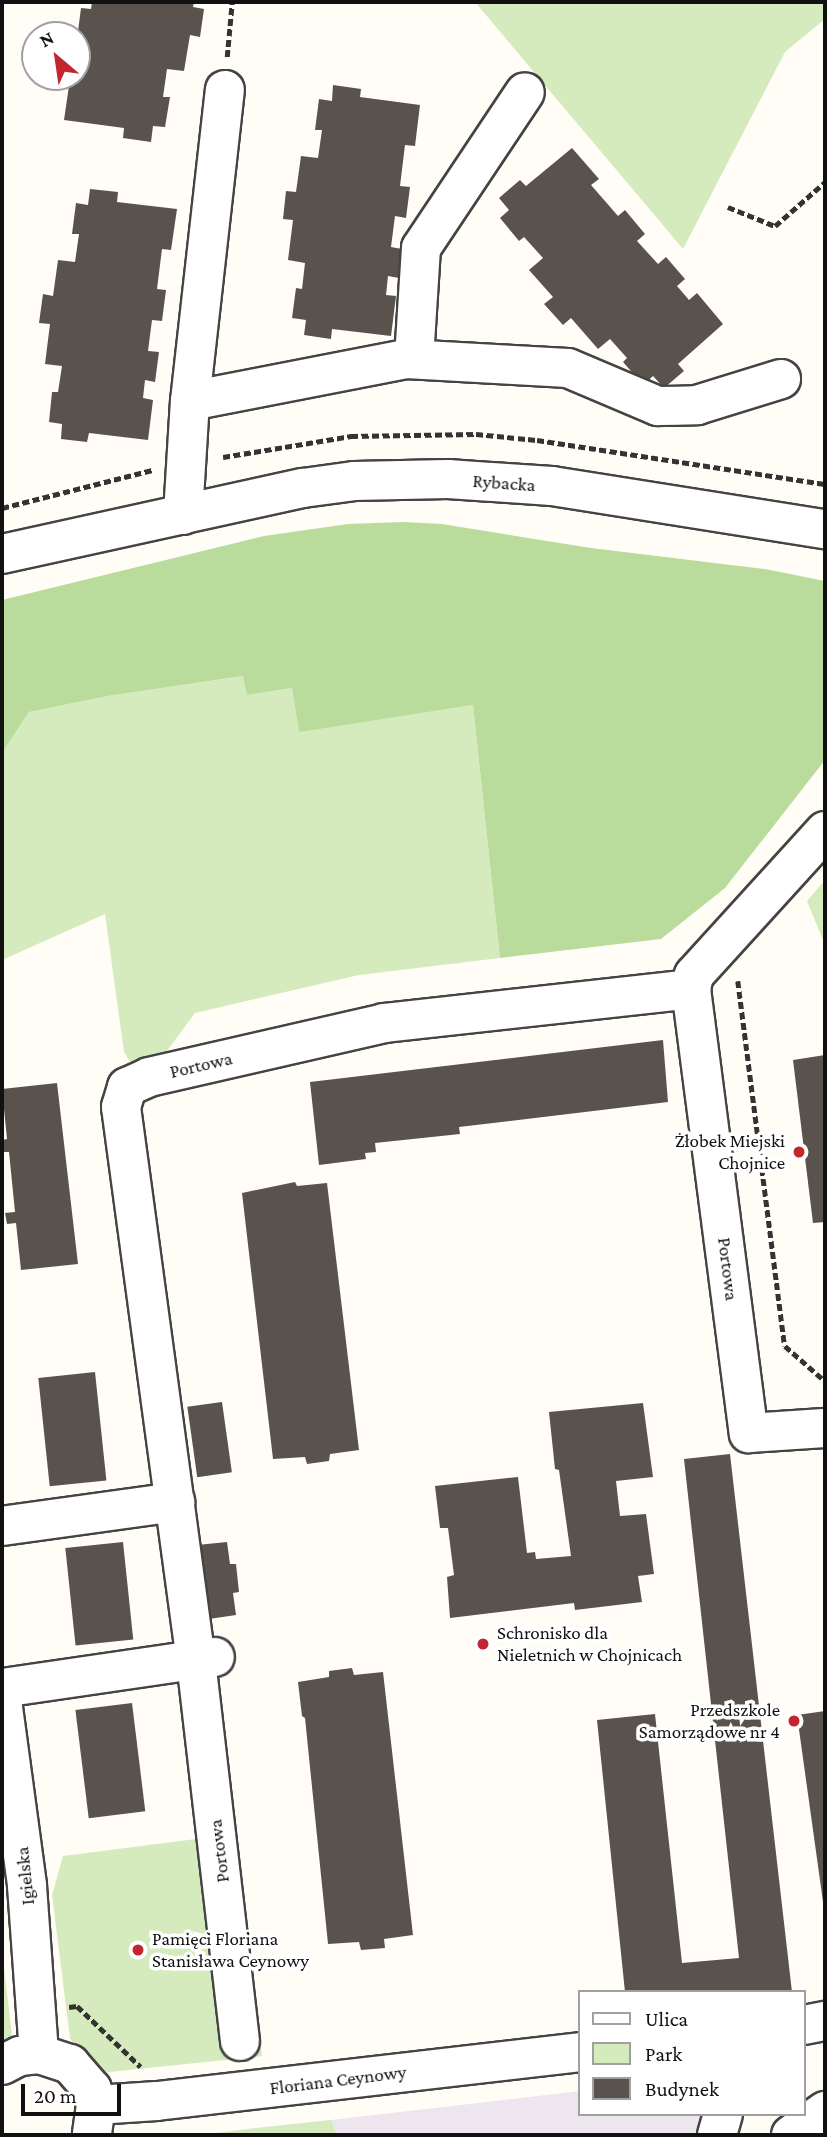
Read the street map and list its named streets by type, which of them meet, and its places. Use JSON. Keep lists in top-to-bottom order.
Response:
{
  "streets": {
    "street": [
      "Rybacka",
      "Portowa",
      "Igielska",
      "Floriana Ceynowy"
    ]
  },
  "places": [
    "Żłobek Miejski Chojnice",
    "Schronisko dla Nieletnich w Chojnicach",
    "Przedszkole Samorządowe nr 4",
    "Pamięci Floriana Stanisława Ceynowy"
  ],
  "legend": ["Ulica", "Park", "Budynek"],
  "scale_bar": "20 m",
  "north": "top left"
}
